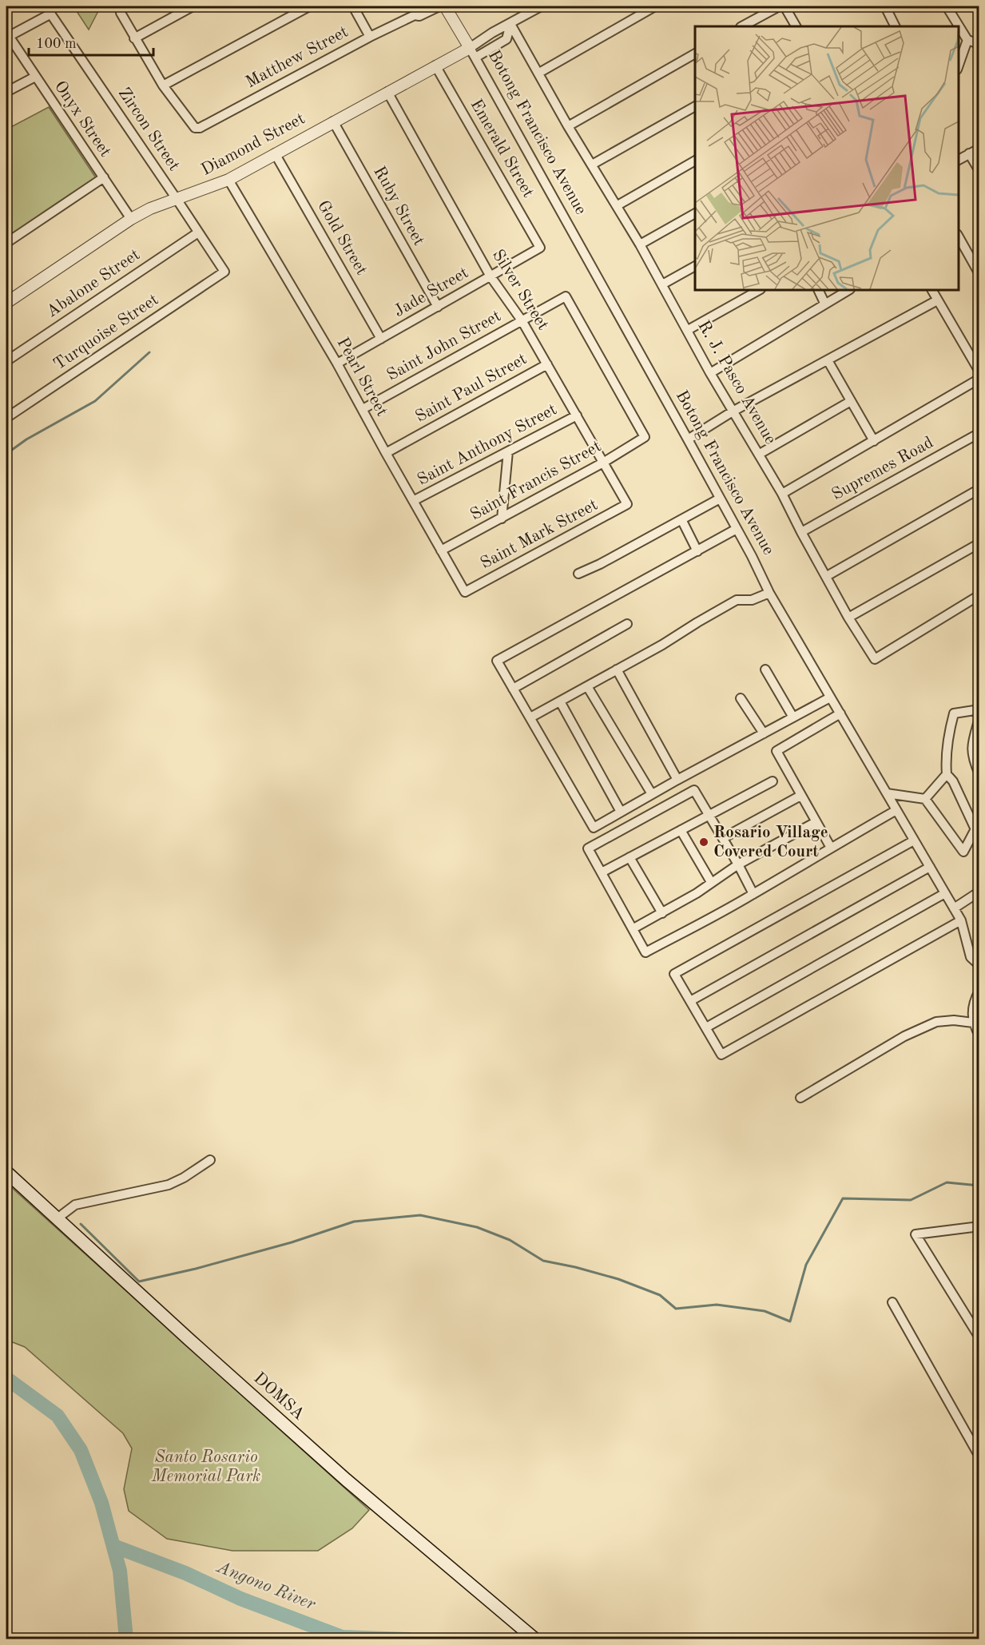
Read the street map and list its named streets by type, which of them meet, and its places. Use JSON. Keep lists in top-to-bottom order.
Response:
{
  "streets": {
    "main road": ["DOMSA"],
    "street": [
      "Matthew Street",
      "Onyx Street",
      "Zircon Street",
      "Botong Francisco Avenue",
      "Diamond Street",
      "Emerald Street",
      "Ruby Street",
      "Gold Street",
      "Abalone Street",
      "Silver Street",
      "Jade Street",
      "Turquoise Street",
      "Saint John Street",
      "Pearl Street",
      "R. J. Pasco Avenue",
      "Saint Paul Street",
      "Saint Anthony Street",
      "Supremes Road",
      "Saint Francis Street",
      "Saint Mark Street"
    ]
  },
  "crossings": [
    ["Onyx Street", "Diamond Street"],
    ["Zircon Street", "Diamond Street"],
    ["Zircon Street", "Abalone Street"],
    ["Zircon Street", "Turquoise Street"],
    ["Botong Francisco Avenue", "Diamond Street"],
    ["Diamond Street", "Emerald Street"],
    ["Diamond Street", "Ruby Street"],
    ["Diamond Street", "Gold Street"],
    ["Diamond Street", "Silver Street"],
    ["Diamond Street", "Pearl Street"],
    ["Emerald Street", "Jade Street"],
    ["Ruby Street", "Jade Street"],
    ["Gold Street", "Jade Street"],
    ["Silver Street", "Jade Street"],
    ["Silver Street", "Saint John Street"],
    ["Silver Street", "Saint Paul Street"],
    ["Silver Street", "Saint Anthony Street"],
    ["Silver Street", "Saint Francis Street"],
    ["Silver Street", "Saint Mark Street"],
    ["Jade Street", "Pearl Street"],
    ["Saint John Street", "Pearl Street"],
    ["Saint John Street", "Saint Francis Street"],
    ["Pearl Street", "Saint Paul Street"],
    ["Pearl Street", "Saint Anthony Street"],
    ["Pearl Street", "Saint Francis Street"],
    ["Pearl Street", "Saint Mark Street"],
    ["R. J. Pasco Avenue", "Supremes Road"]
  ],
  "water": ["Angono River"],
  "parks": ["Santo Rosario Memorial Park"],
  "places": ["Rosario Village Covered Court"],
  "scale_bar": "100 m"
}
